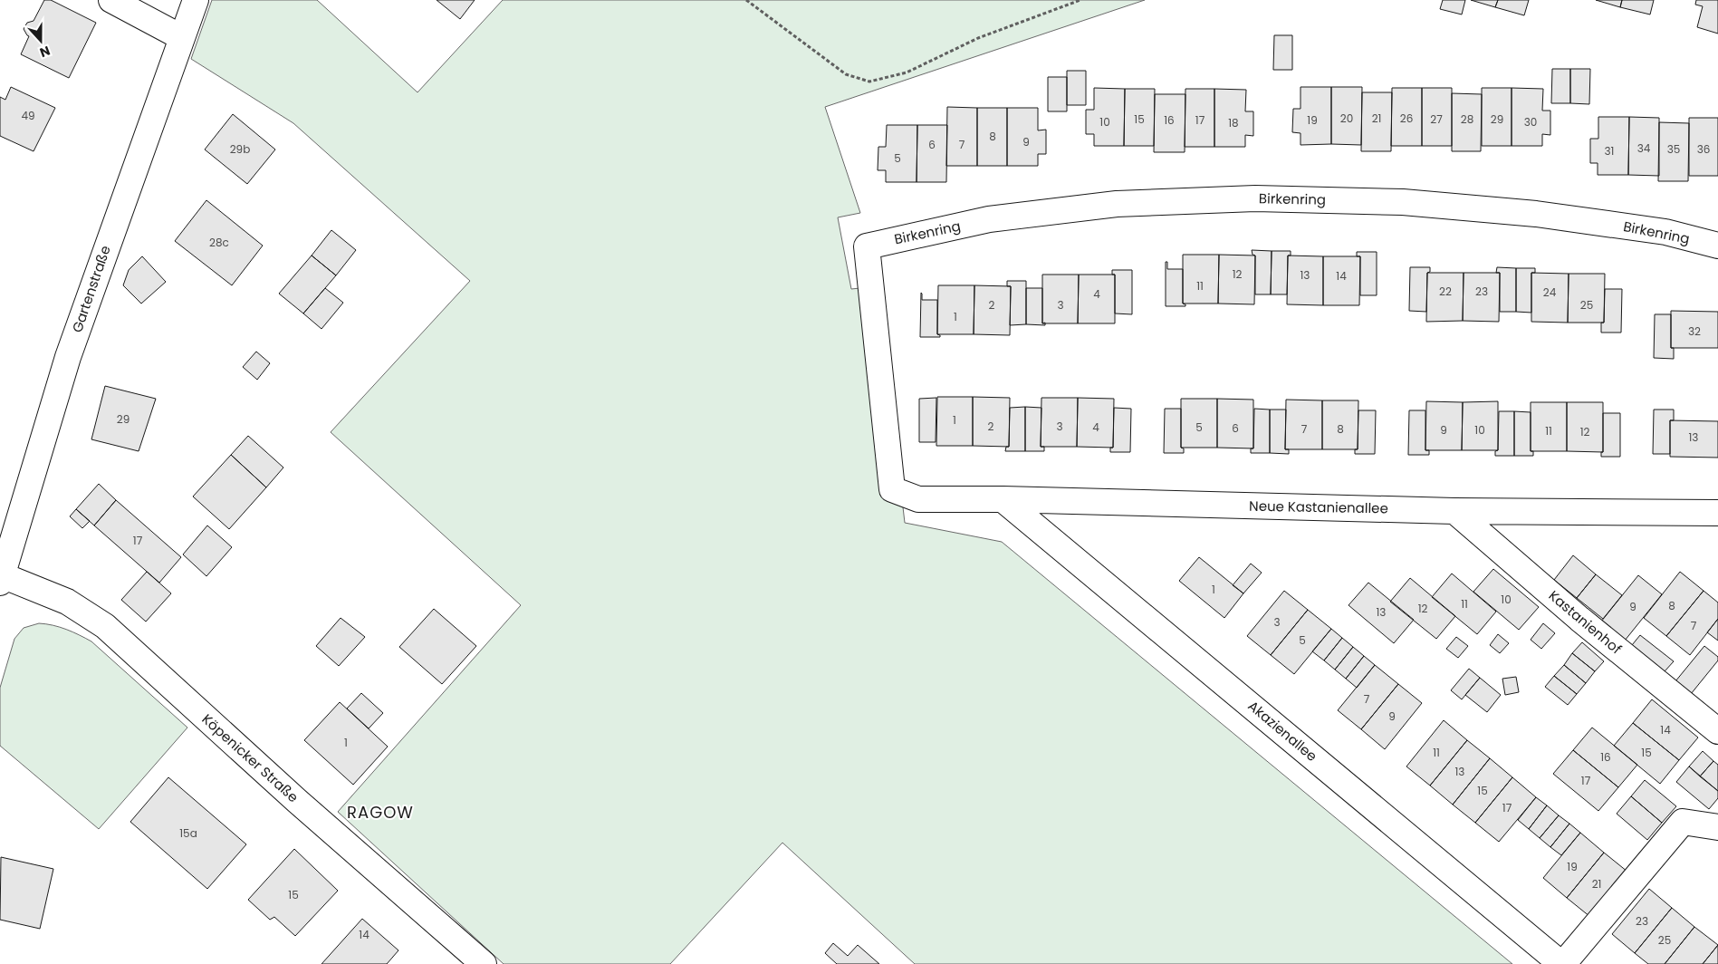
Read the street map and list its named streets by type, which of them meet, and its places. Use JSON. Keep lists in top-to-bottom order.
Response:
{
  "streets": {
    "street": [
      "Birkenring",
      "Gartenstraße",
      "Neue Kastanienallee",
      "Kastanienhof",
      "Akazienallee",
      "Köpenicker Straße"
    ]
  },
  "crossings": [
    ["Birkenring", "Neue Kastanienallee"],
    ["Gartenstraße", "Köpenicker Straße"],
    ["Neue Kastanienallee", "Kastanienhof"],
    ["Neue Kastanienallee", "Akazienallee"]
  ],
  "districts": ["RAGOW"],
  "house_numbers": [
    "49",
    "20",
    "21",
    "26",
    "15",
    "27",
    "28",
    "29",
    "16",
    "17",
    "19",
    "10",
    "30",
    "18",
    "8",
    "9",
    "6",
    "7",
    "34",
    "29b",
    "35",
    "36",
    "31",
    "5",
    "28c",
    "12",
    "13",
    "14",
    "11",
    "22",
    "23",
    "24",
    "4",
    "2",
    "3",
    "25",
    "1",
    "32",
    "29",
    "1",
    "2",
    "3",
    "4",
    "5",
    "6",
    "7",
    "8",
    "9",
    "10",
    "11",
    "12",
    "13",
    "17",
    "1",
    "10",
    "11",
    "8",
    "9",
    "12",
    "13",
    "3",
    "7",
    "5",
    "7",
    "9",
    "14",
    "1",
    "11",
    "15",
    "16",
    "13",
    "17",
    "15",
    "17",
    "15a",
    "19",
    "21",
    "15",
    "23",
    "14",
    "25"
  ],
  "north": "bottom"
}
